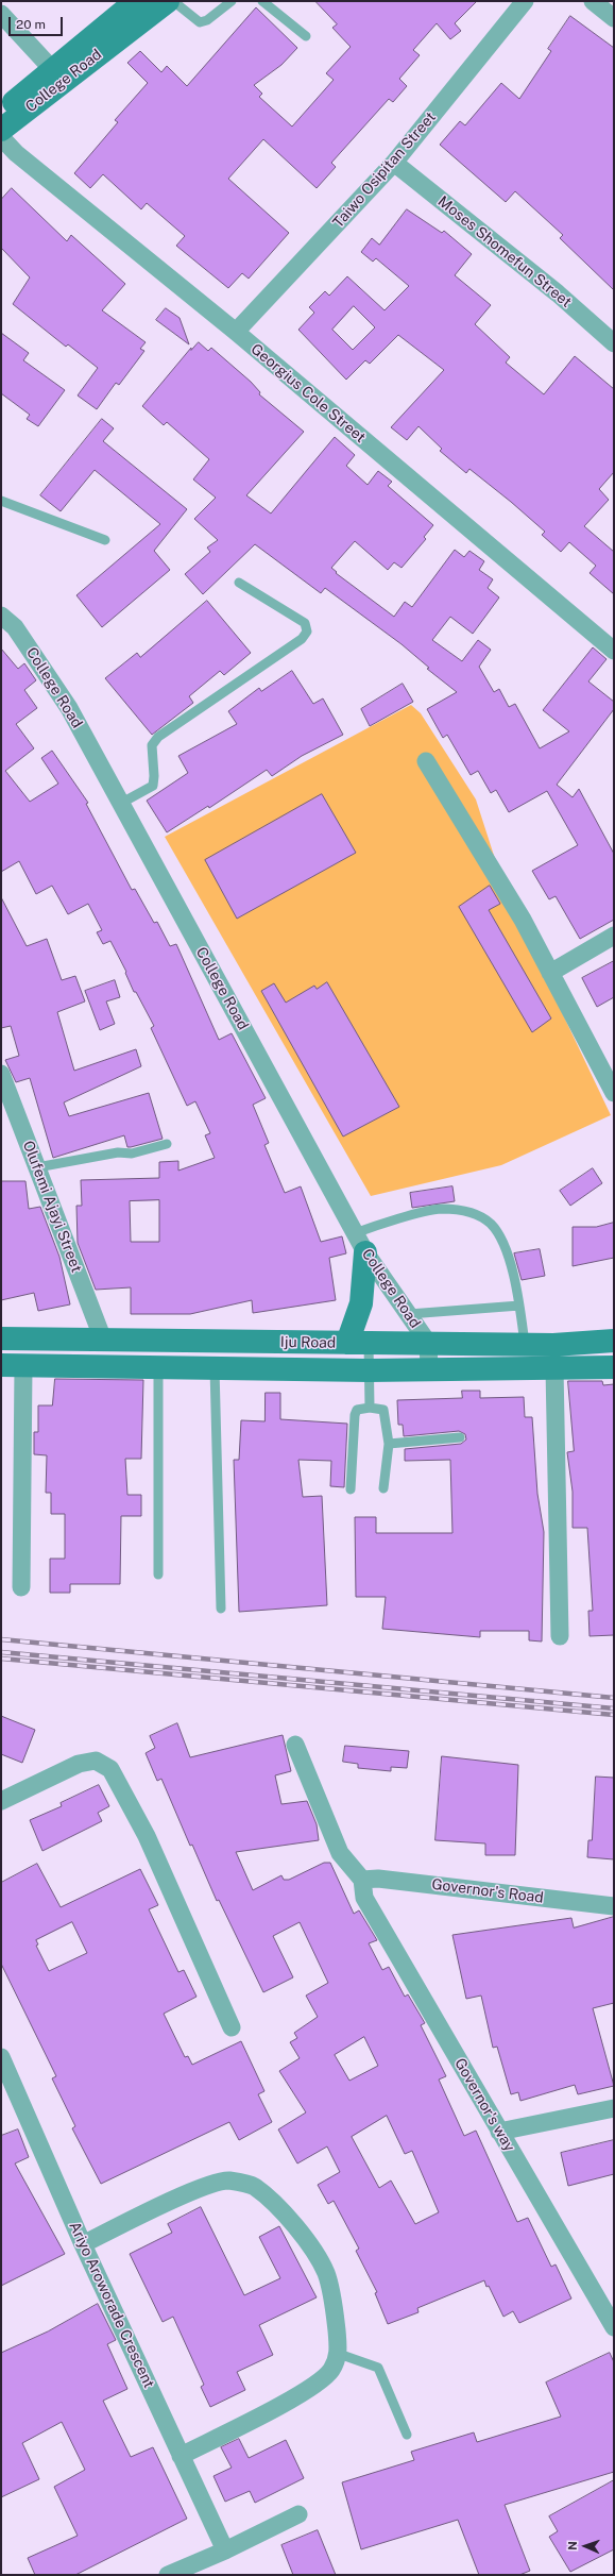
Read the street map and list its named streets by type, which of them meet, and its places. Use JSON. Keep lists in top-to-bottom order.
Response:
{
  "streets": {
    "main road": ["College Road", "Iju Road"],
    "street": [
      "Taiwo Osipitan Street",
      "Moses Shomefun Street",
      "Georgius Cole Street",
      "Olufemi Ajayi Street",
      "Governor's Road",
      "Governor's way",
      "Ariyo Aroworade Crescent"
    ]
  },
  "crossings": [
    ["College Road", "Iju Road"],
    ["Taiwo Osipitan Street", "Moses Shomefun Street"],
    ["Taiwo Osipitan Street", "Georgius Cole Street"],
    ["Olufemi Ajayi Street", "Iju Road"],
    ["Governor's Road", "Governor's way"]
  ],
  "scale_bar": "20 m",
  "north": "left"
}
